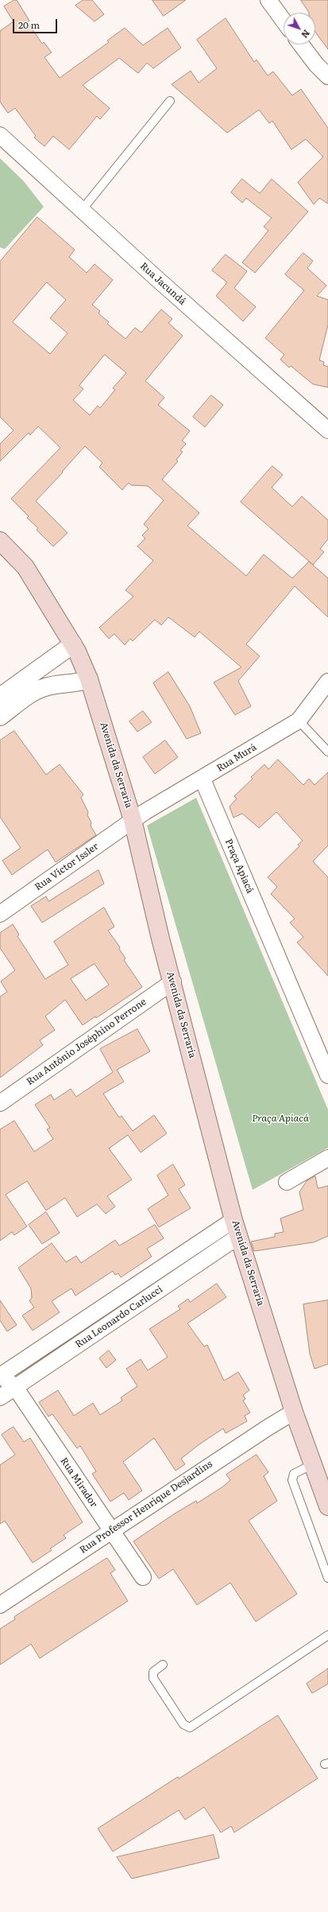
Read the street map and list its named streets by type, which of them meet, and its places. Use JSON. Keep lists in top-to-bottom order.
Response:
{
  "streets": {
    "main road": ["Avenida da Serraria"],
    "street": [
      "Rua Jacundá",
      "Rua Murá",
      "Praça Apiacá",
      "Rua Victor Issler",
      "Rua Antônio Joséphino Perrone",
      "Rua Leonardo Carlucci",
      "Rua Mirador",
      "Rua Professor Henrique Desjardins"
    ]
  },
  "crossings": [
    ["Rua Murá", "Avenida da Serraria"],
    ["Rua Murá", "Praça Apiacá"],
    ["Rua Murá", "Rua Victor Issler"],
    ["Avenida da Serraria", "Rua Victor Issler"],
    ["Avenida da Serraria", "Rua Antônio Joséphino Perrone"],
    ["Avenida da Serraria", "Rua Leonardo Carlucci"],
    ["Avenida da Serraria", "Rua Professor Henrique Desjardins"],
    ["Rua Leonardo Carlucci", "Rua Mirador"],
    ["Rua Mirador", "Rua Professor Henrique Desjardins"]
  ],
  "parks": ["Praça Apiacá"],
  "scale_bar": "20 m",
  "north": "bottom right"
}
